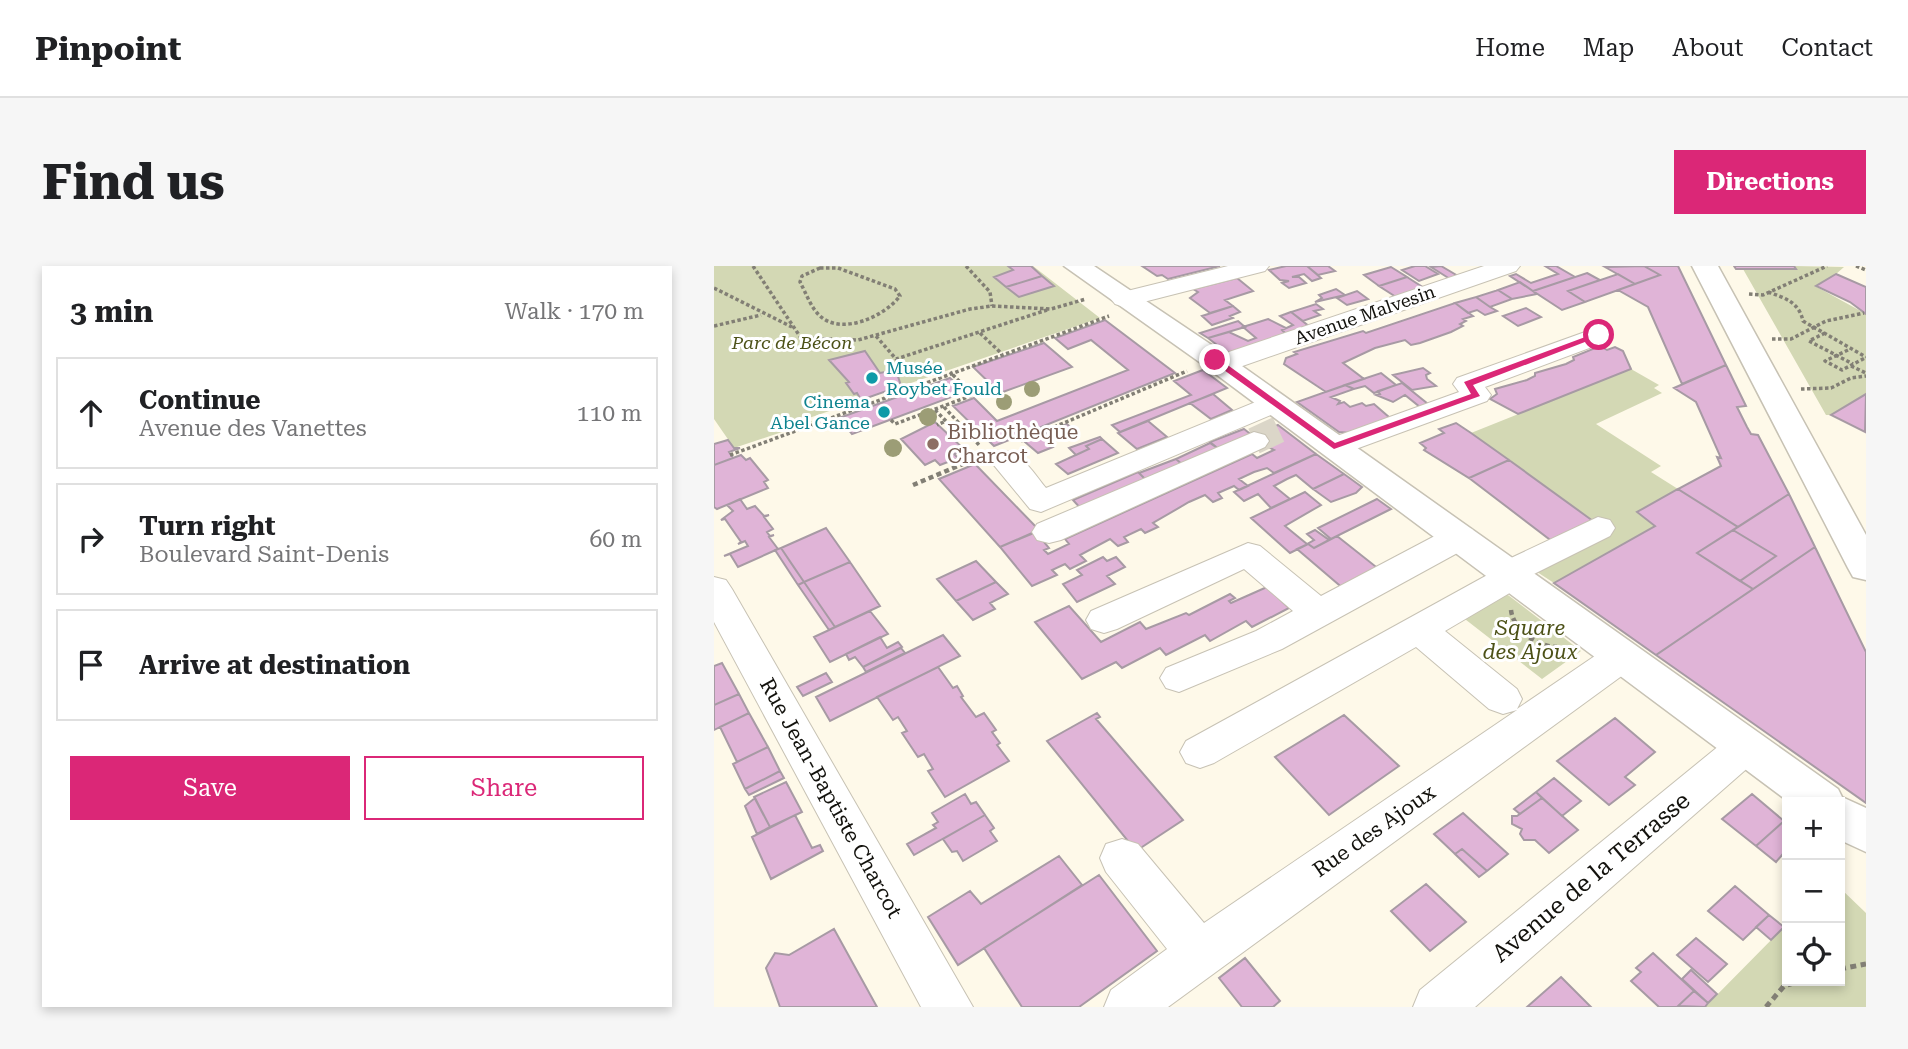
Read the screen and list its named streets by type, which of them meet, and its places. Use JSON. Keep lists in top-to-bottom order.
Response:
{
  "streets": {
    "street": [
      "Avenue Malvesin",
      "Rue Jean-Baptiste Charcot",
      "Rue des Ajoux",
      "Avenue de la Terrasse"
    ]
  },
  "parks": ["Parc de Bécon", "Square des Ajoux"],
  "places": ["Musée Roybet Fould", "Cinema Abel Gance", "Bibliothèque Charcot"],
  "page": {
    "header": "Pinpoint",
    "nav": [
      "Home",
      "Map",
      "About",
      "Contact"
    ],
    "buttons": [
      "Directions",
      ["Save", "Share"]
    ],
    "title": "Find us",
    "heading": ["3 min", "Walk · 170 m"],
    "list": [
      ["Continue", "Avenue des Vanettes", "110 m"],
      ["Turn right", "Boulevard Saint-Denis", "60 m"],
      "Arrive at destination"
    ],
    "map_buttons": ["+", "−"]
  }
}
